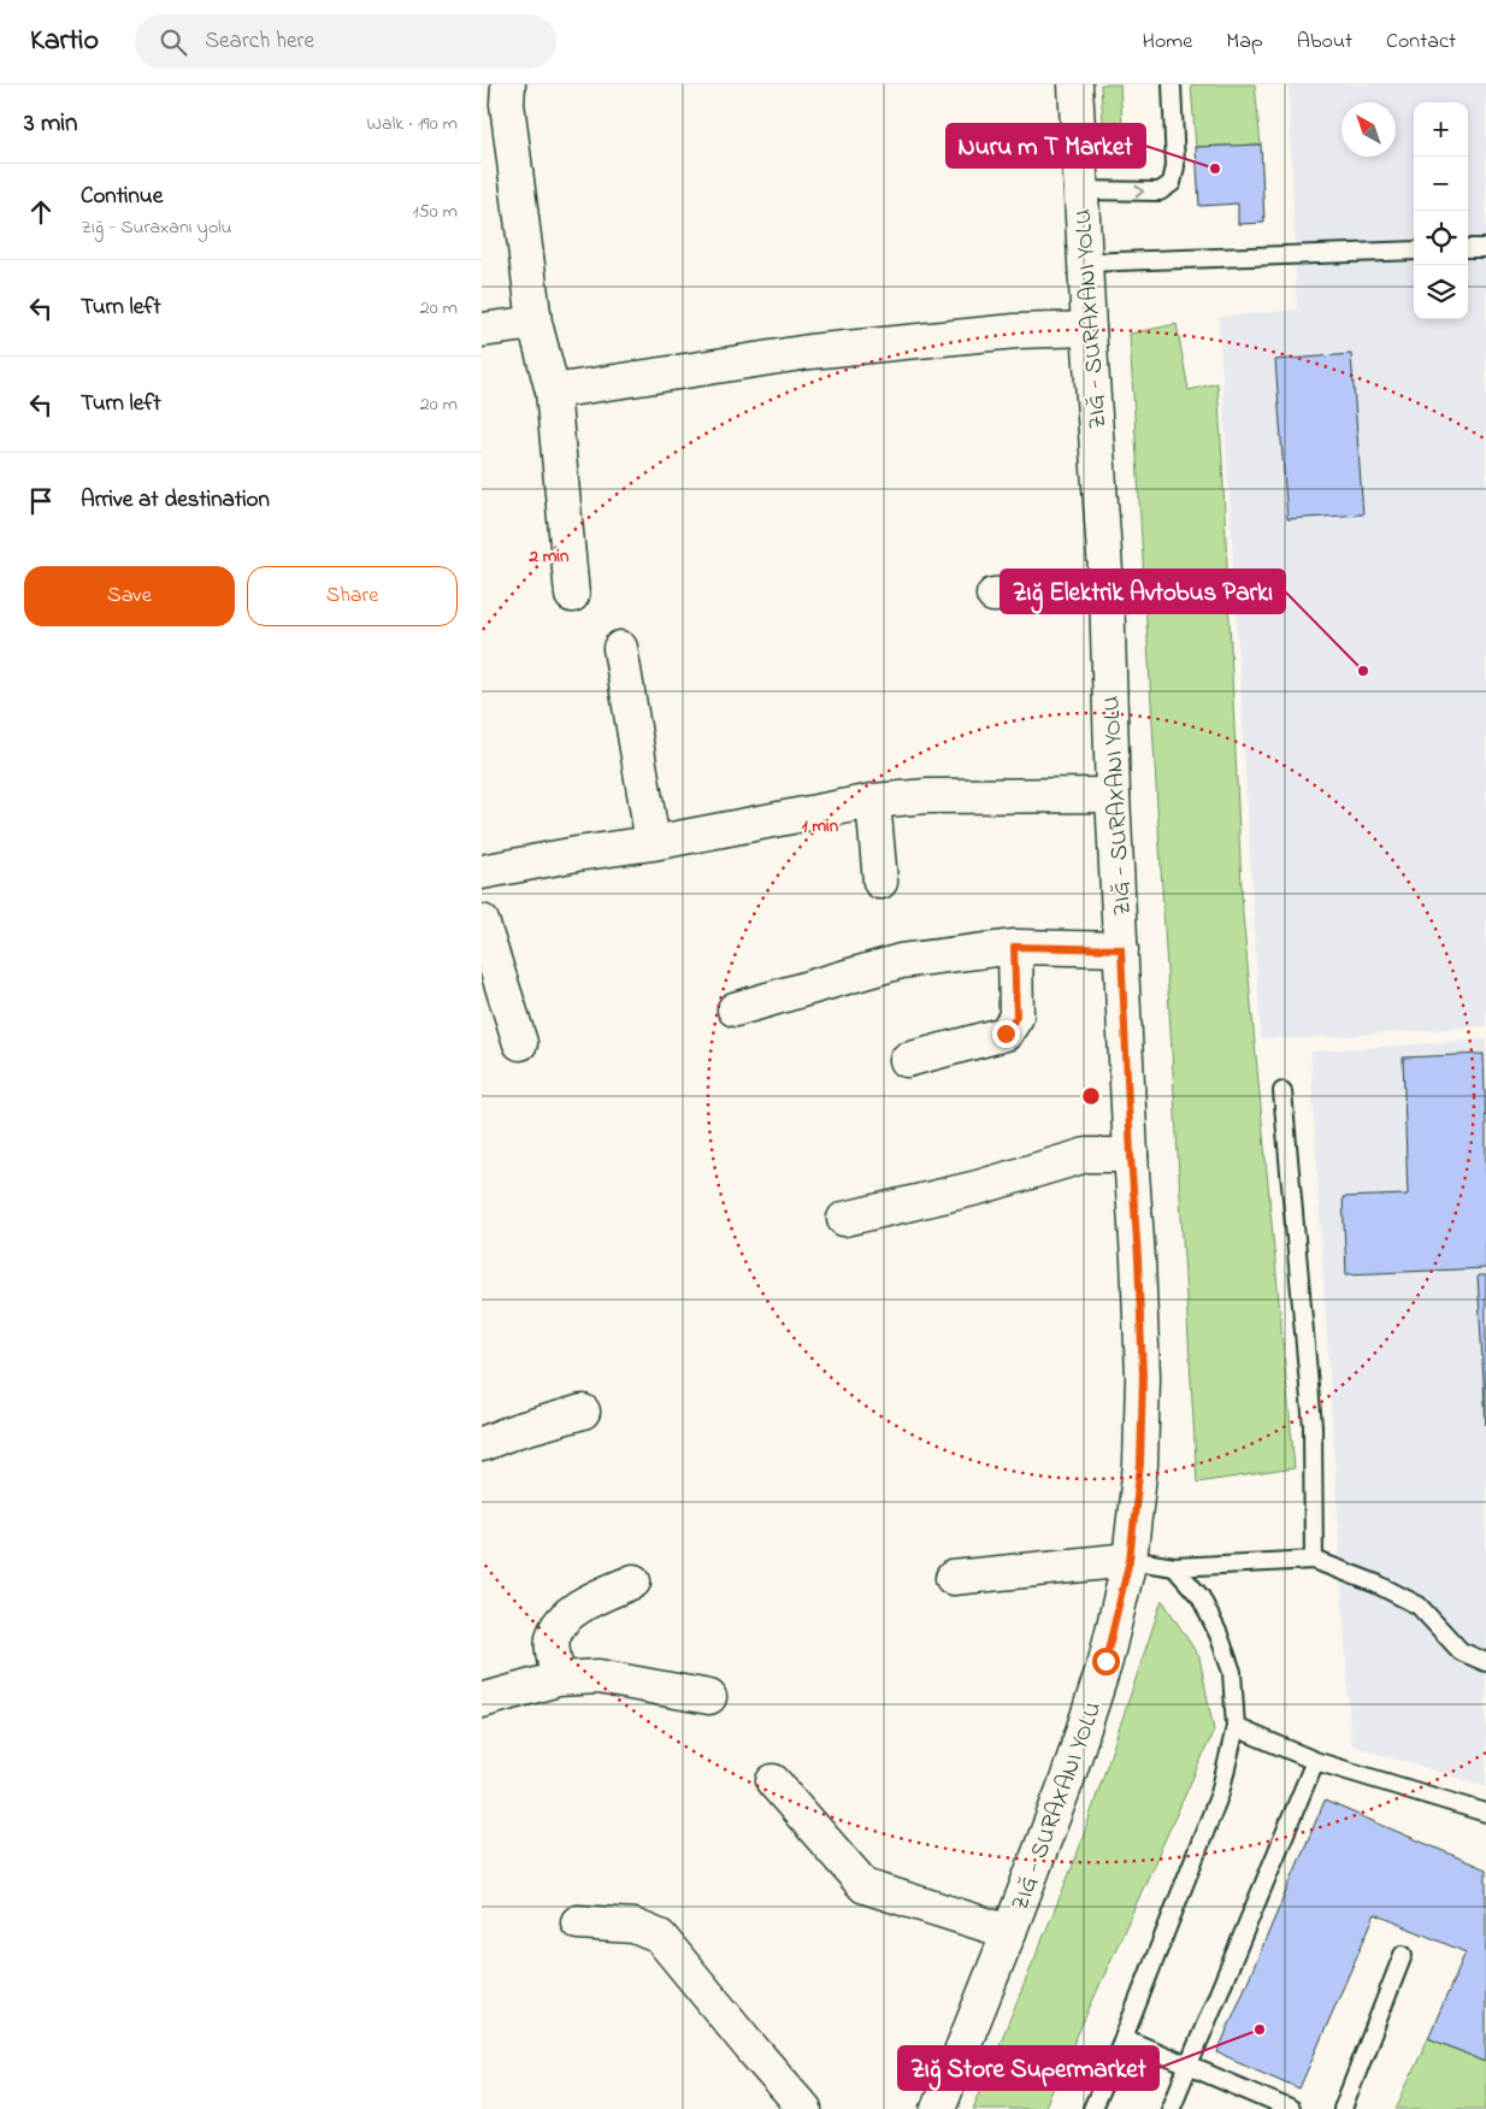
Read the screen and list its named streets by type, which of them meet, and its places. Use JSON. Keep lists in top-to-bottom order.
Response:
{
  "places": ["Nuru m T Market", "Zığ Elektrik Avtobus Parkı", "Zığ Store Supermarket"],
  "north": "top left",
  "page": {
    "header": "Kartio",
    "search": "Search here",
    "nav": [
      "Home",
      "Map",
      "About",
      "Contact"
    ],
    "heading": ["3 min", "Walk · 190 m"],
    "map_buttons": ["+", "−"],
    "list": [
      ["Continue", "Zığ - Suraxanı yolu", "150 m"],
      ["Turn left", "20 m"],
      ["Turn left", "20 m"],
      "Arrive at destination"
    ],
    "buttons": ["Save", "Share"]
  },
  "rings": ["2 min", "1 min"]
}
